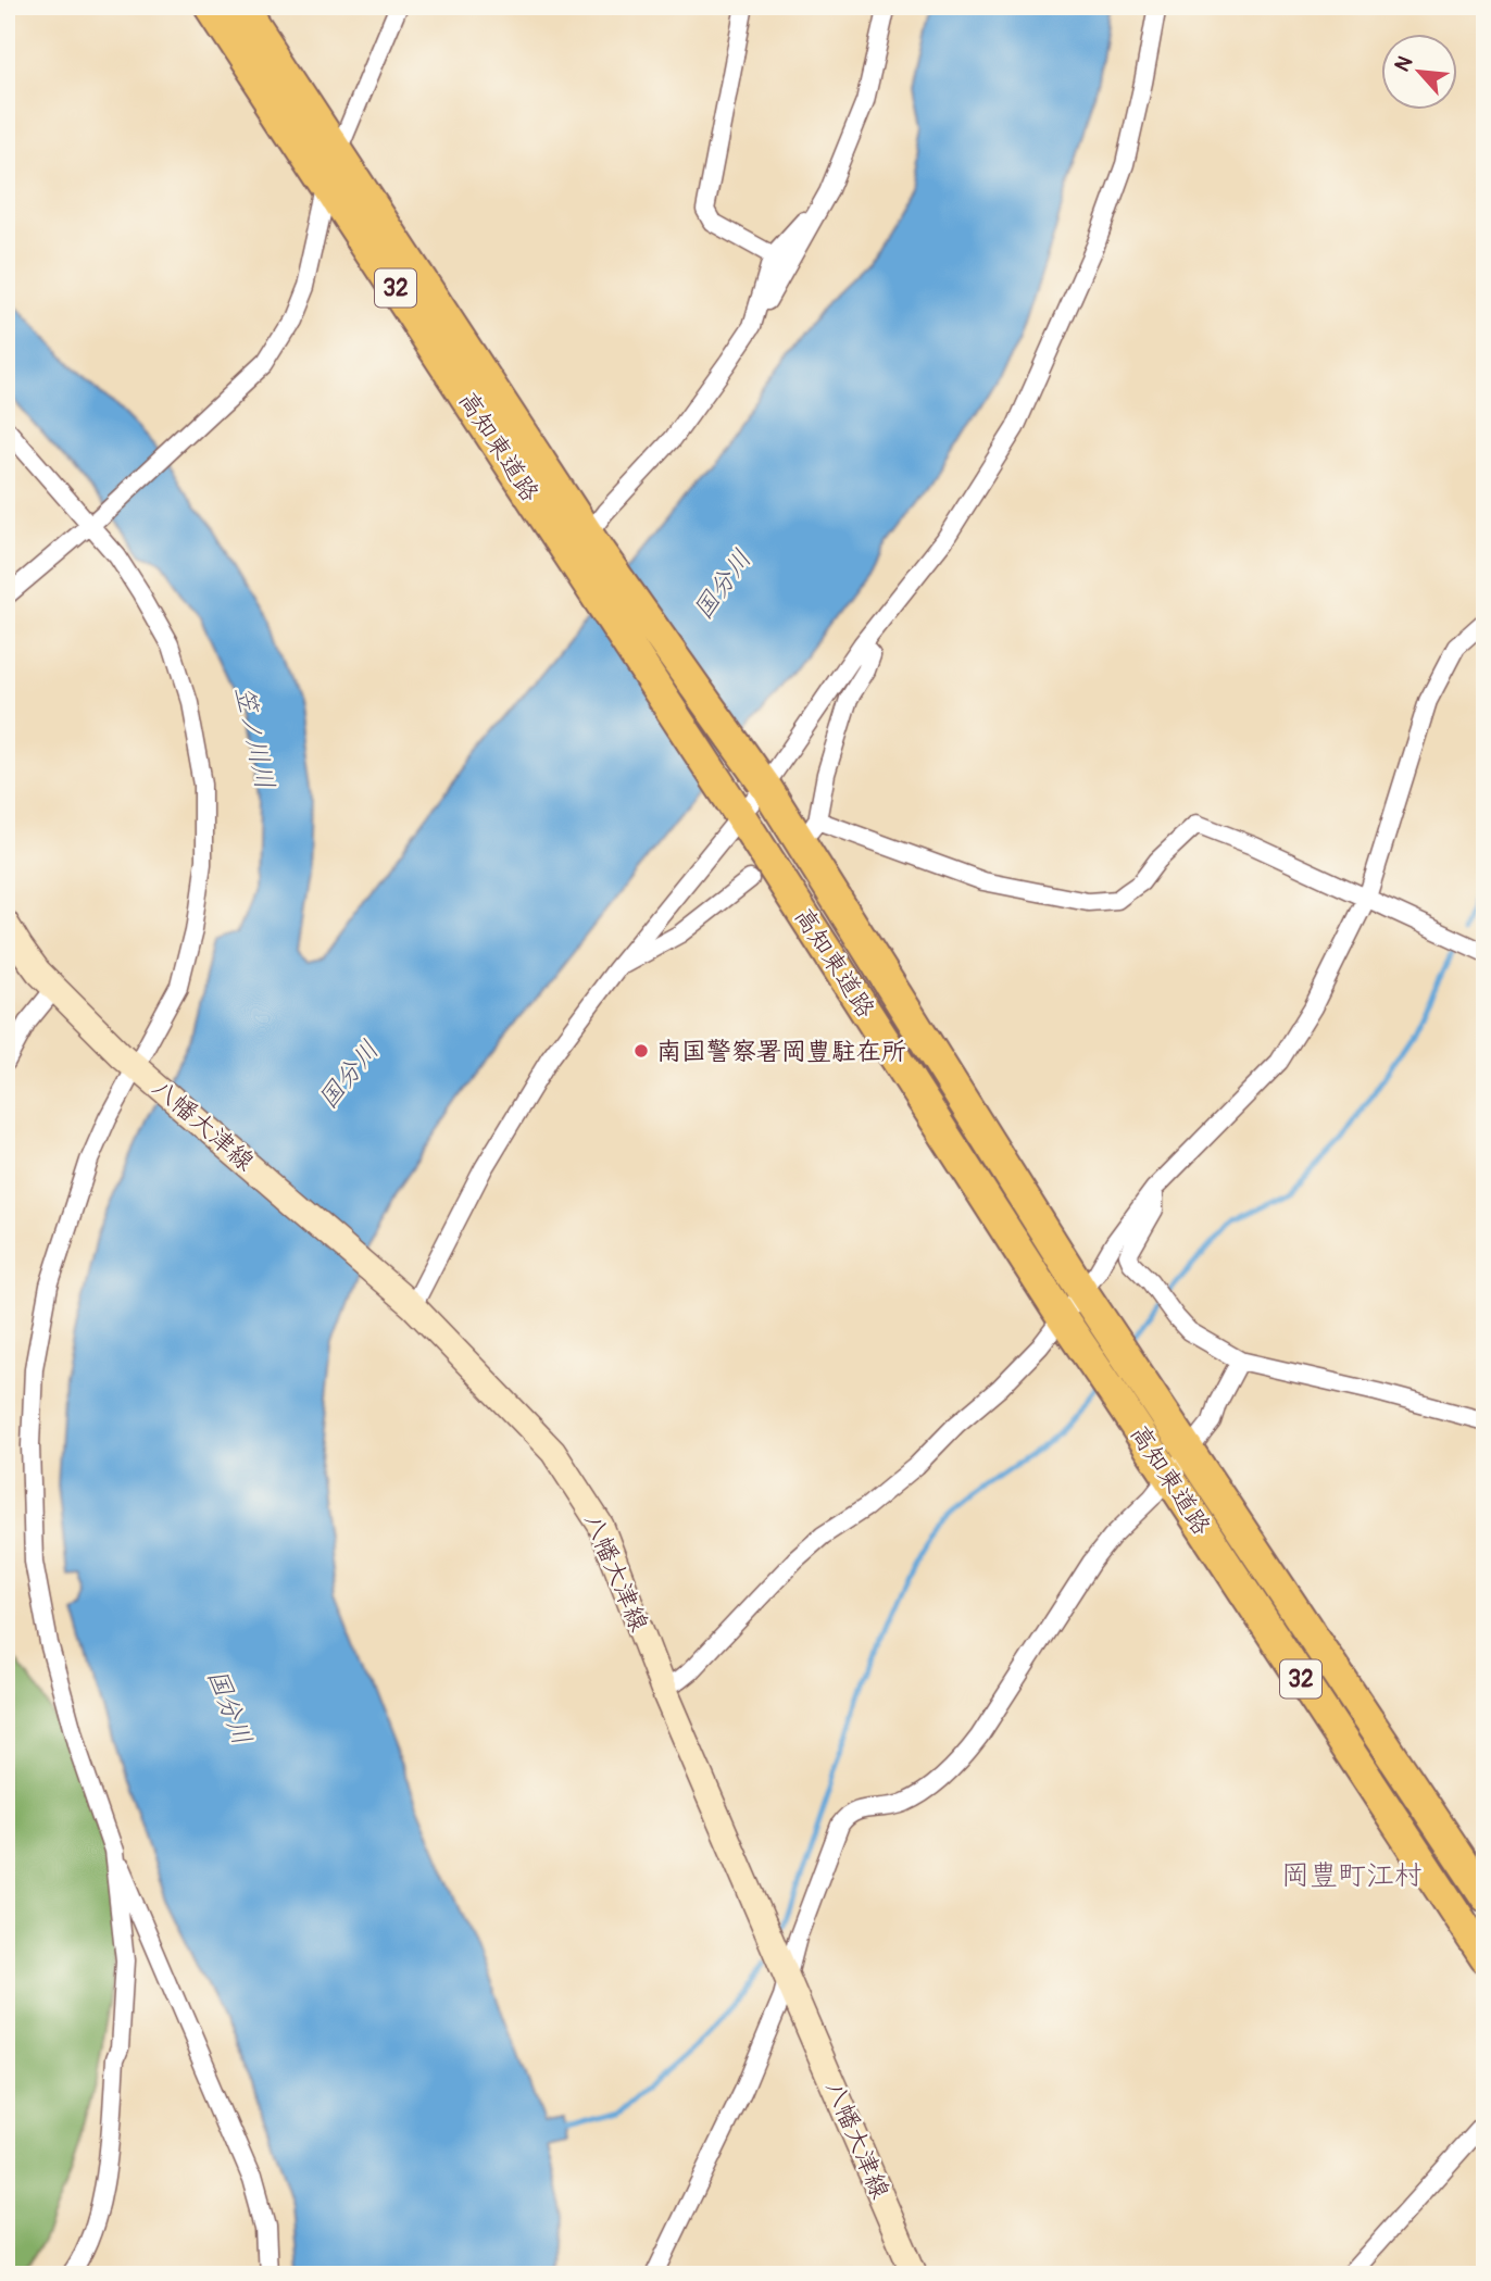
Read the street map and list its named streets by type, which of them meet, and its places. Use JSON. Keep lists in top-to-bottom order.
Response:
{
  "streets": {
    "highway": ["32", "高知東道路"],
    "main road": ["八幡大津線"]
  },
  "districts": ["岡豊町江村"],
  "water": ["国分川", "笠ノ川川"],
  "places": ["南国警察署岡豊駐在所"],
  "north": "top left"
}
